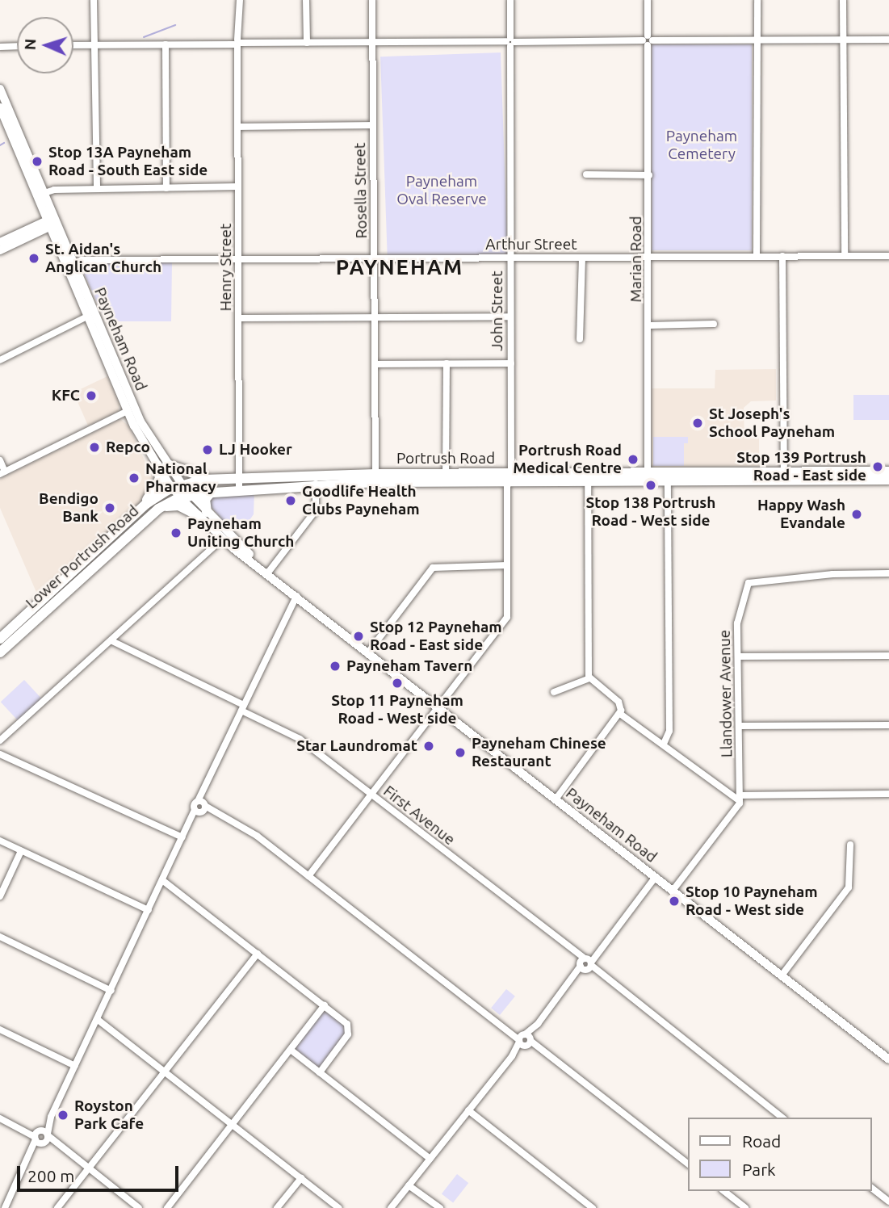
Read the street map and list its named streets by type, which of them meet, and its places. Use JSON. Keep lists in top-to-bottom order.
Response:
{
  "streets": {
    "highway": ["Portrush Road", "Lower Portrush Road"],
    "main road": ["Payneham Road"],
    "street": [
      "Rosella Street",
      "Arthur Street",
      "Marian Road",
      "Henry Street",
      "John Street",
      "Llandower Avenue",
      "First Avenue"
    ]
  },
  "crossings": [
    ["Rosella Street", "Arthur Street"],
    ["Rosella Street", "Portrush Road"],
    ["Arthur Street", "Marian Road"],
    ["Arthur Street", "Henry Street"],
    ["Arthur Street", "John Street"],
    ["Arthur Street", "Payneham Road"],
    ["Marian Road", "Portrush Road"],
    ["Henry Street", "Portrush Road"],
    ["John Street", "Payneham Road"],
    ["John Street", "Portrush Road"],
    ["John Street", "First Avenue"],
    ["Payneham Road", "Portrush Road"],
    ["Payneham Road", "Lower Portrush Road"],
    ["Portrush Road", "Lower Portrush Road"]
  ],
  "districts": ["PAYNEHAM"],
  "parks": ["Payneham Cemetery", "Payneham Oval Reserve"],
  "places": [
    "Stop 13A Payneham Road - South East side",
    "St. Aidan's Anglican Church",
    "KFC",
    "St Joseph's School Payneham",
    "Repco",
    "LJ Hooker",
    "Portrush Road Medical Centre",
    "Stop 139 Portrush Road - East side",
    "National Pharmacy",
    "Stop 138 Portrush Road - West side",
    "Goodlife Health Clubs Payneham",
    "Bendigo Bank",
    "Happy Wash Evandale",
    "Payneham Uniting Church",
    "Stop 12 Payneham Road - East side",
    "Payneham Tavern",
    "Stop 11 Payneham Road - West side",
    "Star Laundromat",
    "Payneham Chinese Restaurant",
    "Stop 10 Payneham Road - West side",
    "Royston Park Cafe"
  ],
  "legend": ["Road", "Park"],
  "scale_bar": "200 m",
  "north": "left"
}
